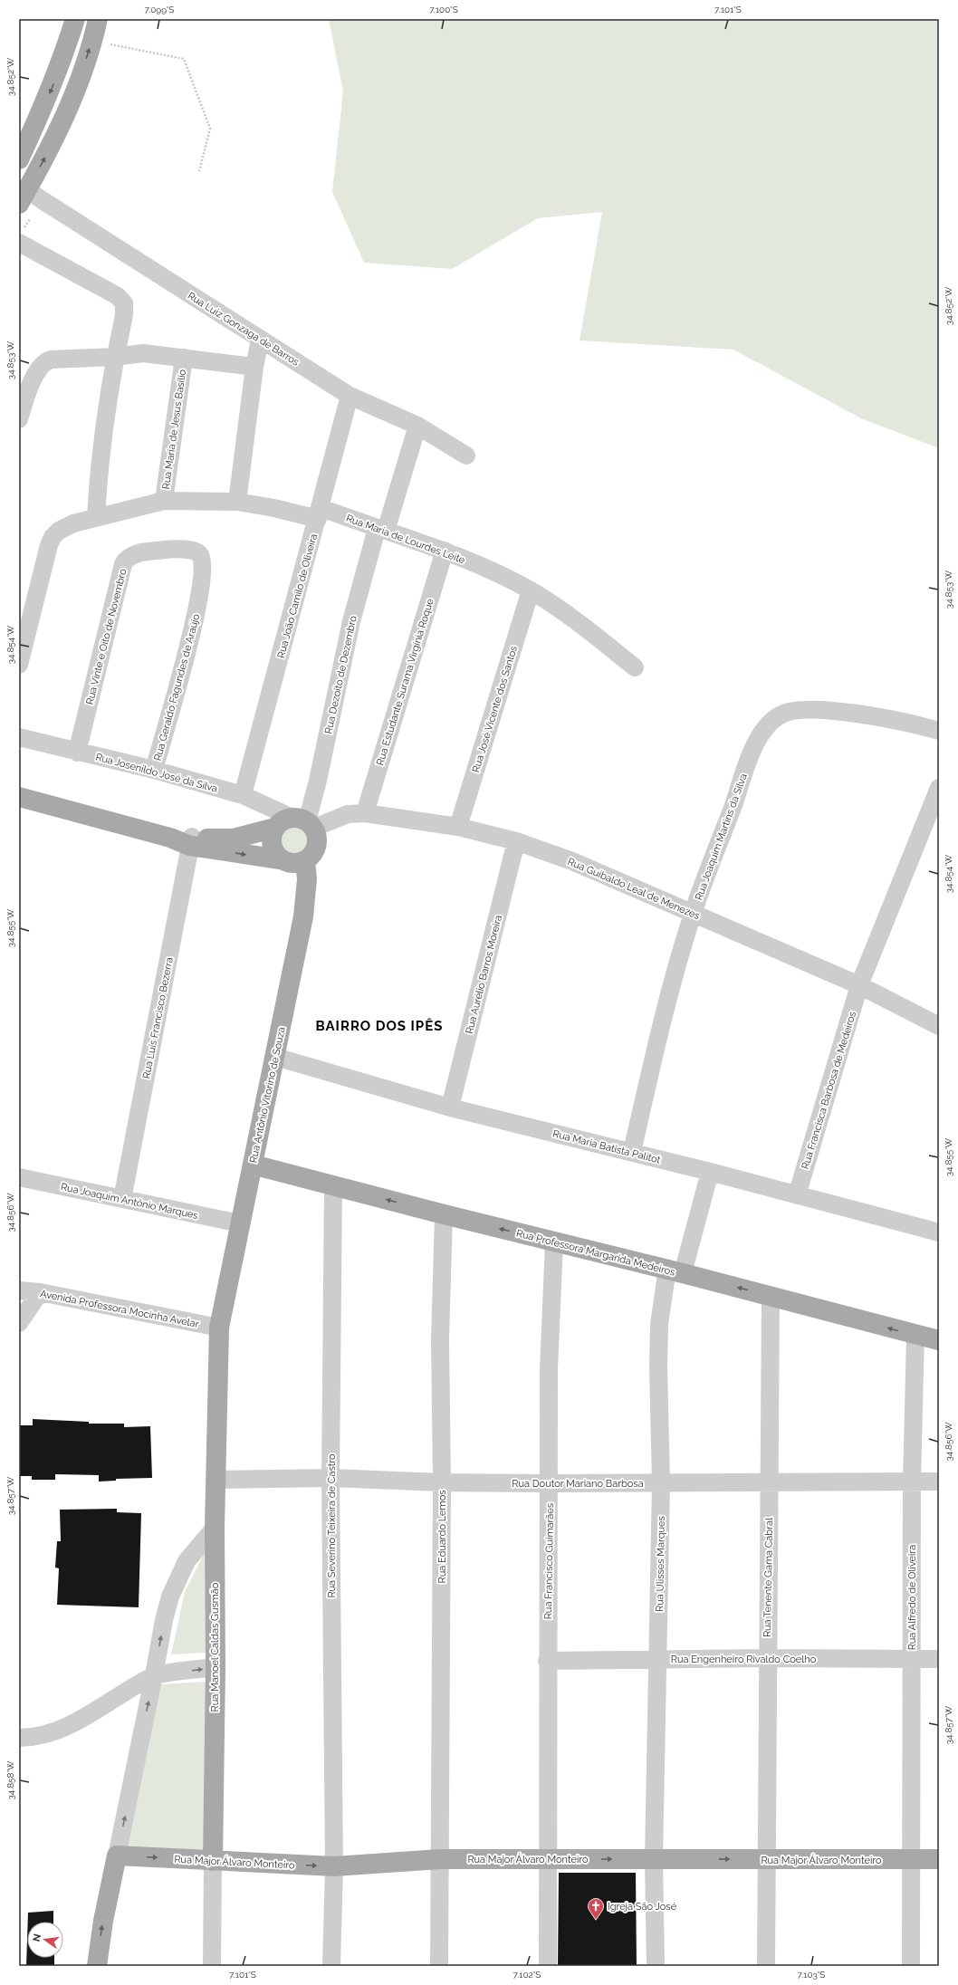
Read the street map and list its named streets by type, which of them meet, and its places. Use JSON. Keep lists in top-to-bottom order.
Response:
{
  "streets": {
    "main road": [
      "Rua Antônio Vitorino de Souza",
      "Rua Professora Margarida Medeiros",
      "Rua Manoel Caldas Gusmão",
      "Rua Major Álvaro Monteiro"
    ],
    "street": [
      "Rua Luiz Gonzaga de Barros",
      "Rua Maria de Jesus Basílio",
      "Rua Maria de Lourdes Leite",
      "Rua João Camilo de Oliveira",
      "Rua Vinte e Oito de Novembro",
      "Rua Dezoito de Dezembro",
      "Rua Estudante Surama Virgínia Roque",
      "Rua Geraldo Fagundes de Araújo",
      "Rua José Vicente dos Santos",
      "Rua Josenildo José da Silva",
      "Rua Joaquim Martins da Silva",
      "Rua Guibaldo Leal de Menezes",
      "Rua Aurélio Barros Moreira",
      "Rua Luís Francisco Bezerra",
      "Rua Francisca Barbosa de Medeiros",
      "Rua Maria Batista Palitot",
      "Rua Joaquim Antônio Marques",
      "Avenida Professora Mocinha Avelar",
      "Rua Doutor Mariano Barbosa",
      "Rua Severino Teixeira de Castro",
      "Rua Eduardo Lemos",
      "Rua Francisco Guimarães",
      "Rua Ulisses Marques",
      "Rua Tenente Gama Cabral",
      "Rua Alfredo de Oliveira",
      "Rua Engenheiro Rivaldo Coelho"
    ]
  },
  "crossings": [
    ["Rua Luiz Gonzaga de Barros", "Rua João Camilo de Oliveira"],
    ["Rua Luiz Gonzaga de Barros", "Rua Dezoito de Dezembro"],
    ["Rua Maria de Jesus Basílio", "Rua Maria de Lourdes Leite"],
    ["Rua Maria de Lourdes Leite", "Rua João Camilo de Oliveira"],
    ["Rua Maria de Lourdes Leite", "Rua Dezoito de Dezembro"],
    ["Rua Maria de Lourdes Leite", "Rua Estudante Surama Virgínia Roque"],
    ["Rua Maria de Lourdes Leite", "Rua José Vicente dos Santos"],
    ["Rua João Camilo de Oliveira", "Rua Josenildo José da Silva"],
    ["Rua Vinte e Oito de Novembro", "Rua Geraldo Fagundes de Araújo"],
    ["Rua Vinte e Oito de Novembro", "Rua Josenildo José da Silva"],
    ["Rua Dezoito de Dezembro", "Rua Josenildo José da Silva"],
    ["Rua Dezoito de Dezembro", "Rua Guibaldo Leal de Menezes"],
    ["Rua Dezoito de Dezembro", "Rua Antônio Vitorino de Souza"],
    ["Rua Estudante Surama Virgínia Roque", "Rua Guibaldo Leal de Menezes"],
    ["Rua Geraldo Fagundes de Araújo", "Rua Josenildo José da Silva"],
    ["Rua José Vicente dos Santos", "Rua Guibaldo Leal de Menezes"],
    ["Rua Josenildo José da Silva", "Rua Guibaldo Leal de Menezes"],
    ["Rua Josenildo José da Silva", "Rua Antônio Vitorino de Souza"],
    ["Rua Joaquim Martins da Silva", "Rua Guibaldo Leal de Menezes"],
    ["Rua Joaquim Martins da Silva", "Rua Maria Batista Palitot"],
    ["Rua Guibaldo Leal de Menezes", "Rua Aurélio Barros Moreira"],
    ["Rua Guibaldo Leal de Menezes", "Rua Francisca Barbosa de Medeiros"],
    ["Rua Guibaldo Leal de Menezes", "Rua Antônio Vitorino de Souza"],
    ["Rua Aurélio Barros Moreira", "Rua Maria Batista Palitot"],
    ["Rua Luís Francisco Bezerra", "Rua Joaquim Antônio Marques"],
    ["Rua Francisca Barbosa de Medeiros", "Rua Maria Batista Palitot"],
    ["Rua Antônio Vitorino de Souza", "Rua Maria Batista Palitot"],
    ["Rua Antônio Vitorino de Souza", "Rua Joaquim Antônio Marques"],
    ["Rua Antônio Vitorino de Souza", "Rua Professora Margarida Medeiros"],
    ["Rua Antônio Vitorino de Souza", "Avenida Professora Mocinha Avelar"],
    ["Rua Antônio Vitorino de Souza", "Rua Manoel Caldas Gusmão"],
    ["Rua Maria Batista Palitot", "Rua Ulisses Marques"],
    ["Rua Professora Margarida Medeiros", "Rua Severino Teixeira de Castro"],
    ["Rua Professora Margarida Medeiros", "Rua Eduardo Lemos"],
    ["Rua Professora Margarida Medeiros", "Rua Francisco Guimarães"],
    ["Rua Professora Margarida Medeiros", "Rua Ulisses Marques"],
    ["Rua Professora Margarida Medeiros", "Rua Tenente Gama Cabral"],
    ["Rua Professora Margarida Medeiros", "Rua Alfredo de Oliveira"],
    ["Avenida Professora Mocinha Avelar", "Rua Manoel Caldas Gusmão"],
    ["Rua Doutor Mariano Barbosa", "Rua Severino Teixeira de Castro"],
    ["Rua Doutor Mariano Barbosa", "Rua Eduardo Lemos"],
    ["Rua Doutor Mariano Barbosa", "Rua Francisco Guimarães"],
    ["Rua Doutor Mariano Barbosa", "Rua Ulisses Marques"],
    ["Rua Doutor Mariano Barbosa", "Rua Tenente Gama Cabral"],
    ["Rua Doutor Mariano Barbosa", "Rua Alfredo de Oliveira"],
    ["Rua Doutor Mariano Barbosa", "Rua Manoel Caldas Gusmão"],
    ["Rua Severino Teixeira de Castro", "Rua Major Álvaro Monteiro"],
    ["Rua Eduardo Lemos", "Rua Major Álvaro Monteiro"],
    ["Rua Francisco Guimarães", "Rua Engenheiro Rivaldo Coelho"],
    ["Rua Francisco Guimarães", "Rua Major Álvaro Monteiro"],
    ["Rua Ulisses Marques", "Rua Engenheiro Rivaldo Coelho"],
    ["Rua Ulisses Marques", "Rua Major Álvaro Monteiro"],
    ["Rua Tenente Gama Cabral", "Rua Engenheiro Rivaldo Coelho"],
    ["Rua Tenente Gama Cabral", "Rua Major Álvaro Monteiro"],
    ["Rua Alfredo de Oliveira", "Rua Engenheiro Rivaldo Coelho"],
    ["Rua Alfredo de Oliveira", "Rua Major Álvaro Monteiro"],
    ["Rua Manoel Caldas Gusmão", "Rua Major Álvaro Monteiro"]
  ],
  "one_way": ["Rua Professora Margarida Medeiros", "Rua Major Álvaro Monteiro"],
  "districts": ["BAIRRO DOS IPÊS"],
  "places": {
    "church": ["Igreja São José"]
  },
  "north": "left",
  "coordinates": [
    "7.099°S",
    "7.100°S",
    "7.101°S",
    "34.852°W",
    "34.853°W",
    "34.854°W",
    "34.855°W",
    "34.856°W",
    "34.857°W",
    "34.858°W",
    "7.102°S",
    "7.103°S"
  ]
}
